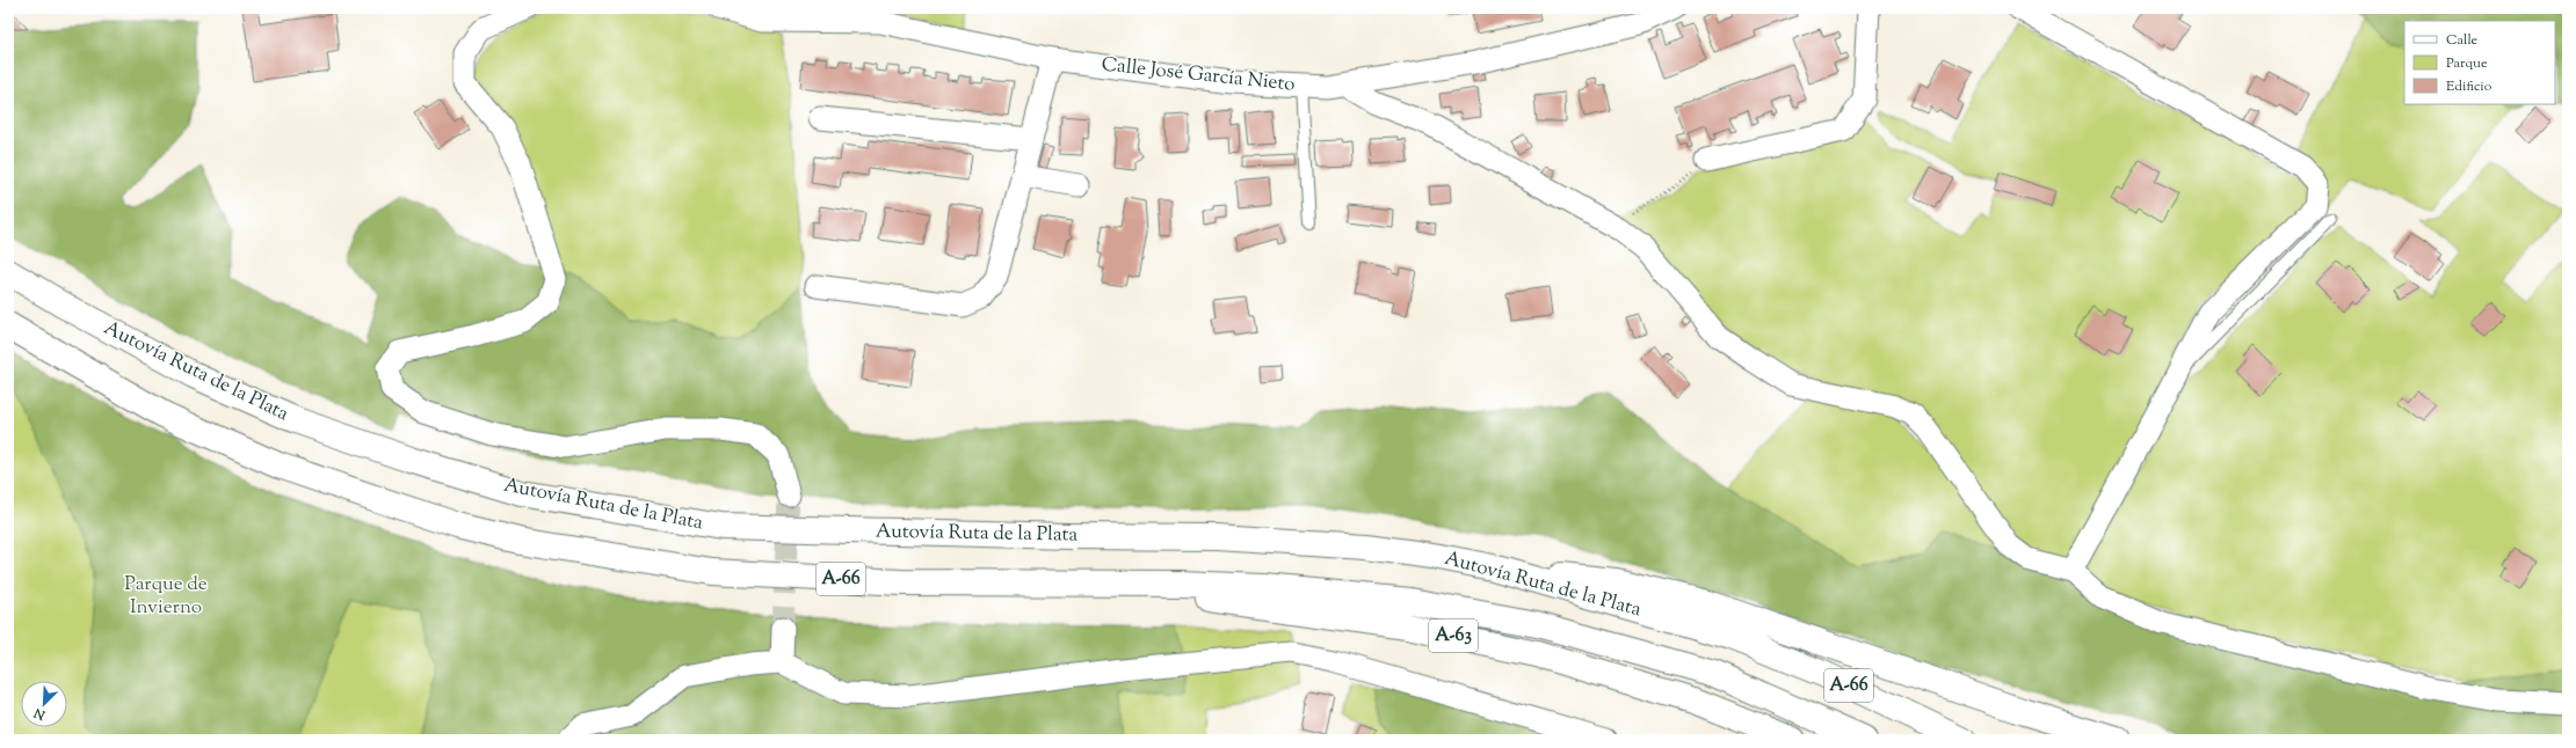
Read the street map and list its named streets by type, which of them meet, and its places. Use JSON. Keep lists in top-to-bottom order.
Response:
{
  "streets": {
    "highway": ["Autovía Ruta de la Plata", "A-66", "A-63"],
    "street": ["Calle José García Nieto"]
  },
  "crossings": [
    ["Autovía Ruta de la Plata", "A-63"]
  ],
  "parks": ["Parque de Invierno"],
  "legend": ["Calle", "Parque", "Edificio"],
  "north": "bottom left"
}
